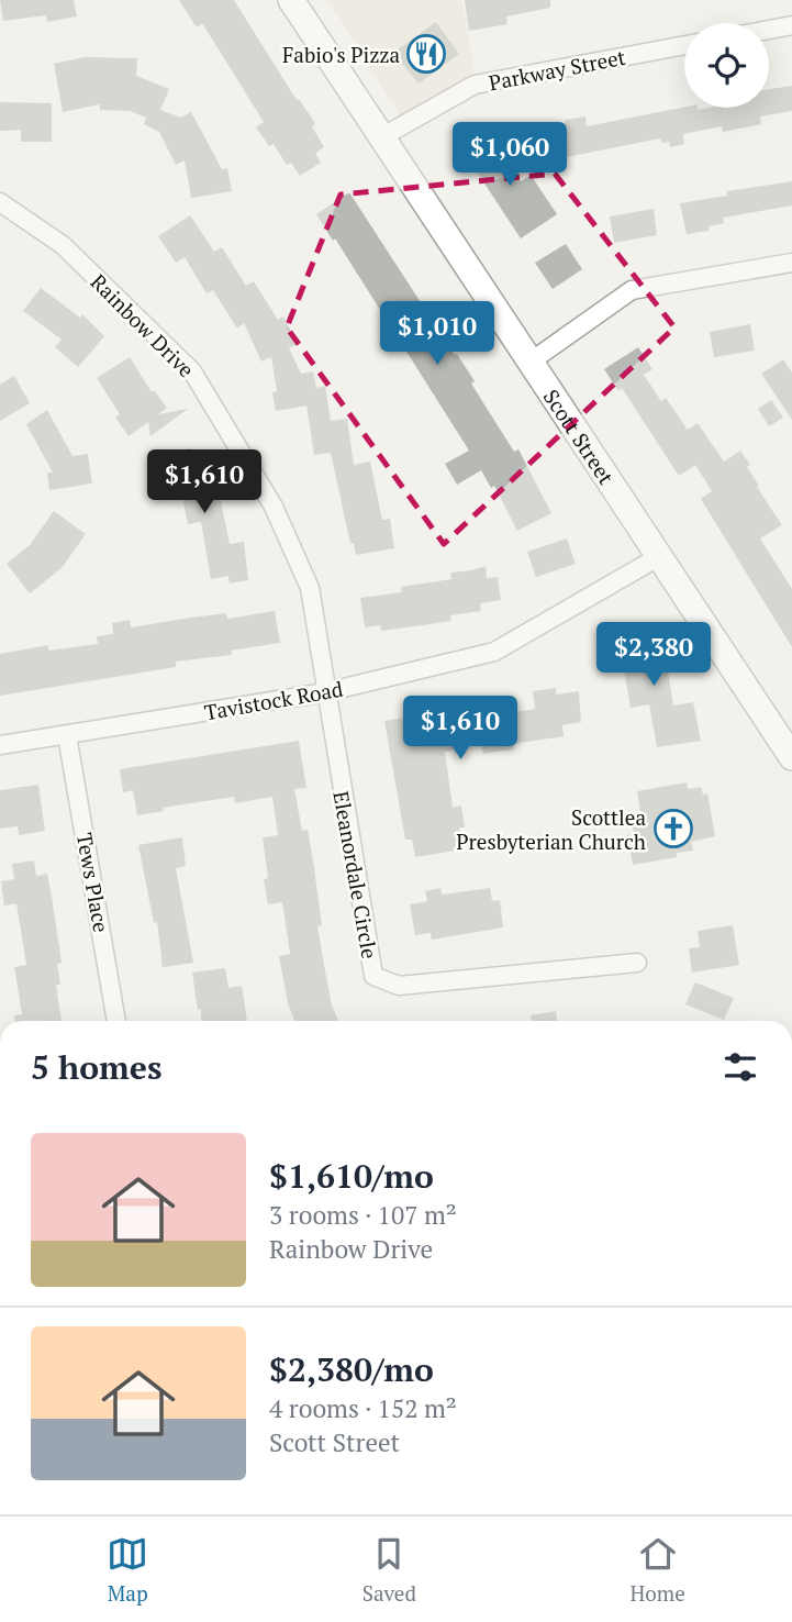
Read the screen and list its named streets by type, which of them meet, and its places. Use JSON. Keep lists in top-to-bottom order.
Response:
{
  "streets": {
    "main road": ["Scott Street"],
    "street": [
      "Parkway Street",
      "Rainbow Drive",
      "Tavistock Road",
      "Eleanordale Circle",
      "Tews Place"
    ]
  },
  "crossings": [
    ["Parkway Street", "Scott Street"],
    ["Rainbow Drive", "Tavistock Road"],
    ["Rainbow Drive", "Eleanordale Circle"],
    ["Scott Street", "Tavistock Road"],
    ["Tavistock Road", "Eleanordale Circle"],
    ["Tavistock Road", "Tews Place"]
  ],
  "places": {
    "restaurant": ["Fabio's Pizza"],
    "church": ["Scottlea Presbyterian Church"]
  },
  "page": {
    "price": [
      "$1,060",
      "$1,010",
      "$1,610",
      "$2,380",
      "$1,610"
    ],
    "heading": "5 homes",
    "list": [
      {
        "name": "$1,610/mo",
        "note": "3 rooms · 107 m² · Rainbow Drive"
      },
      {
        "name": "$2,380/mo",
        "note": "4 rooms · 152 m² · Scott Street"
      }
    ],
    "tabs": ["Map", "Saved", "Home"]
  }
}
